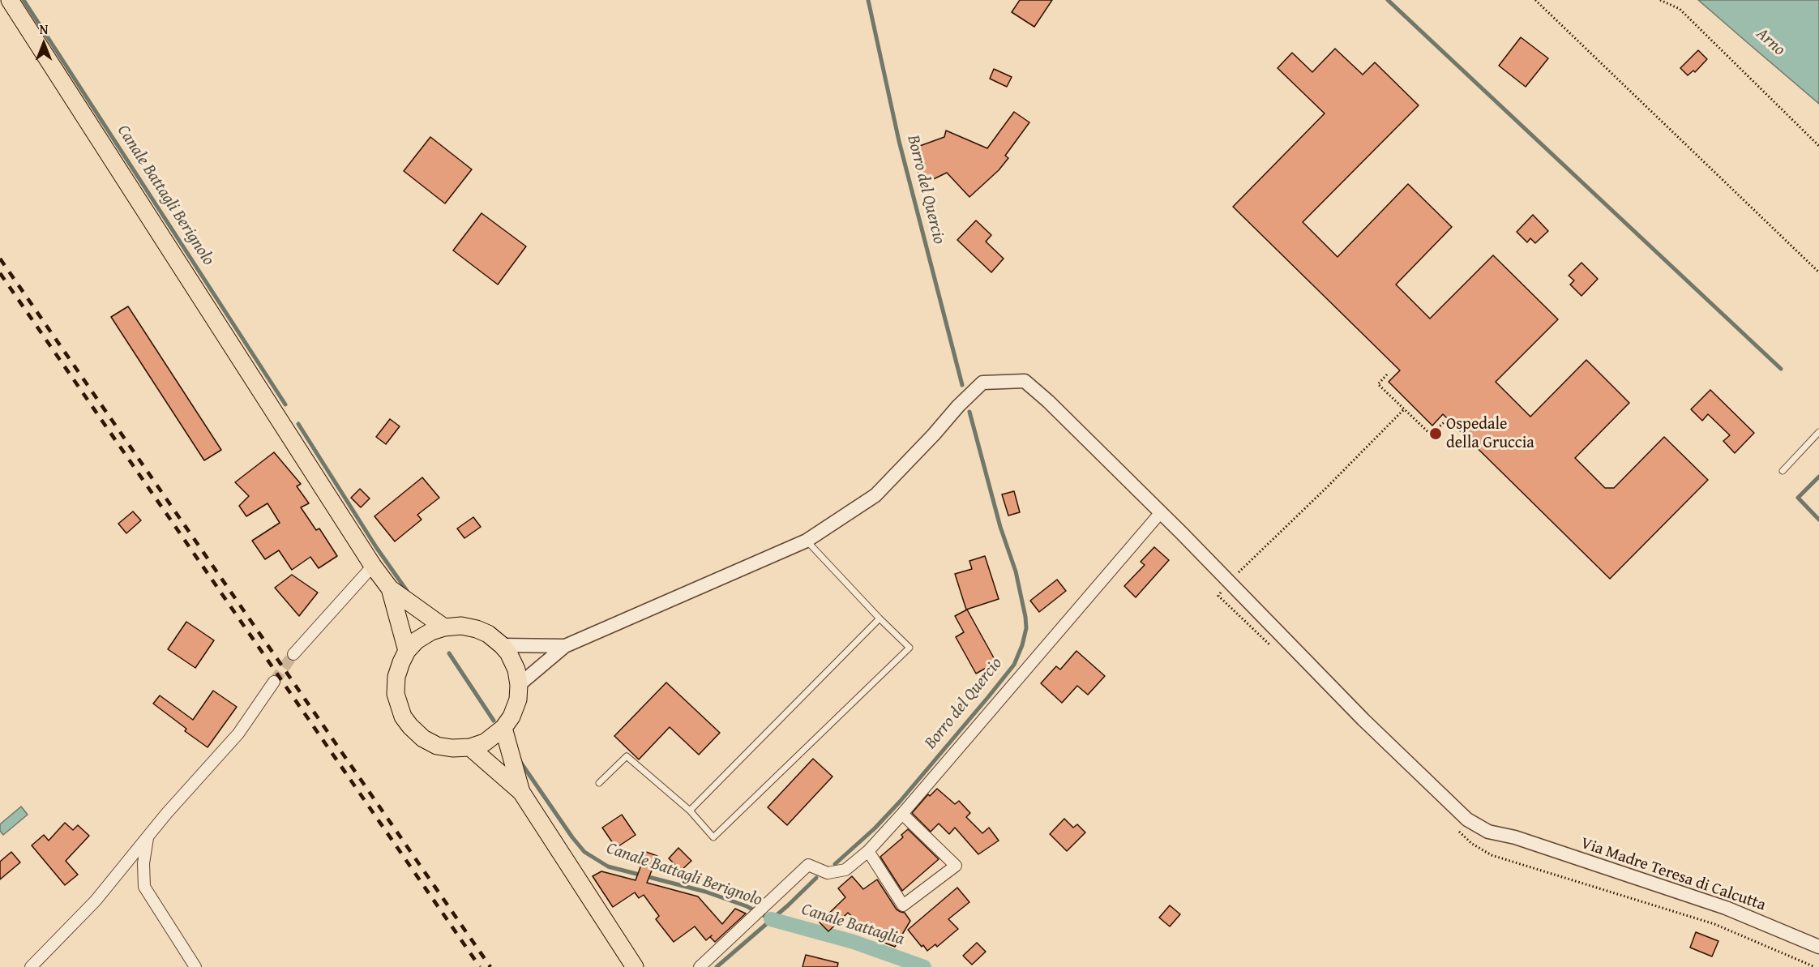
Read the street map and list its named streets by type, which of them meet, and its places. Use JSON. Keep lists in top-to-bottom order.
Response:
{
  "streets": {
    "street": ["Via Madre Teresa di Calcutta"]
  },
  "water": [
    "Arno",
    "Borro del Quercio",
    "Canale Battagli Berignolo",
    "Canale Battaglia"
  ],
  "places": ["Ospedale della Gruccia"],
  "north": "top"
}
